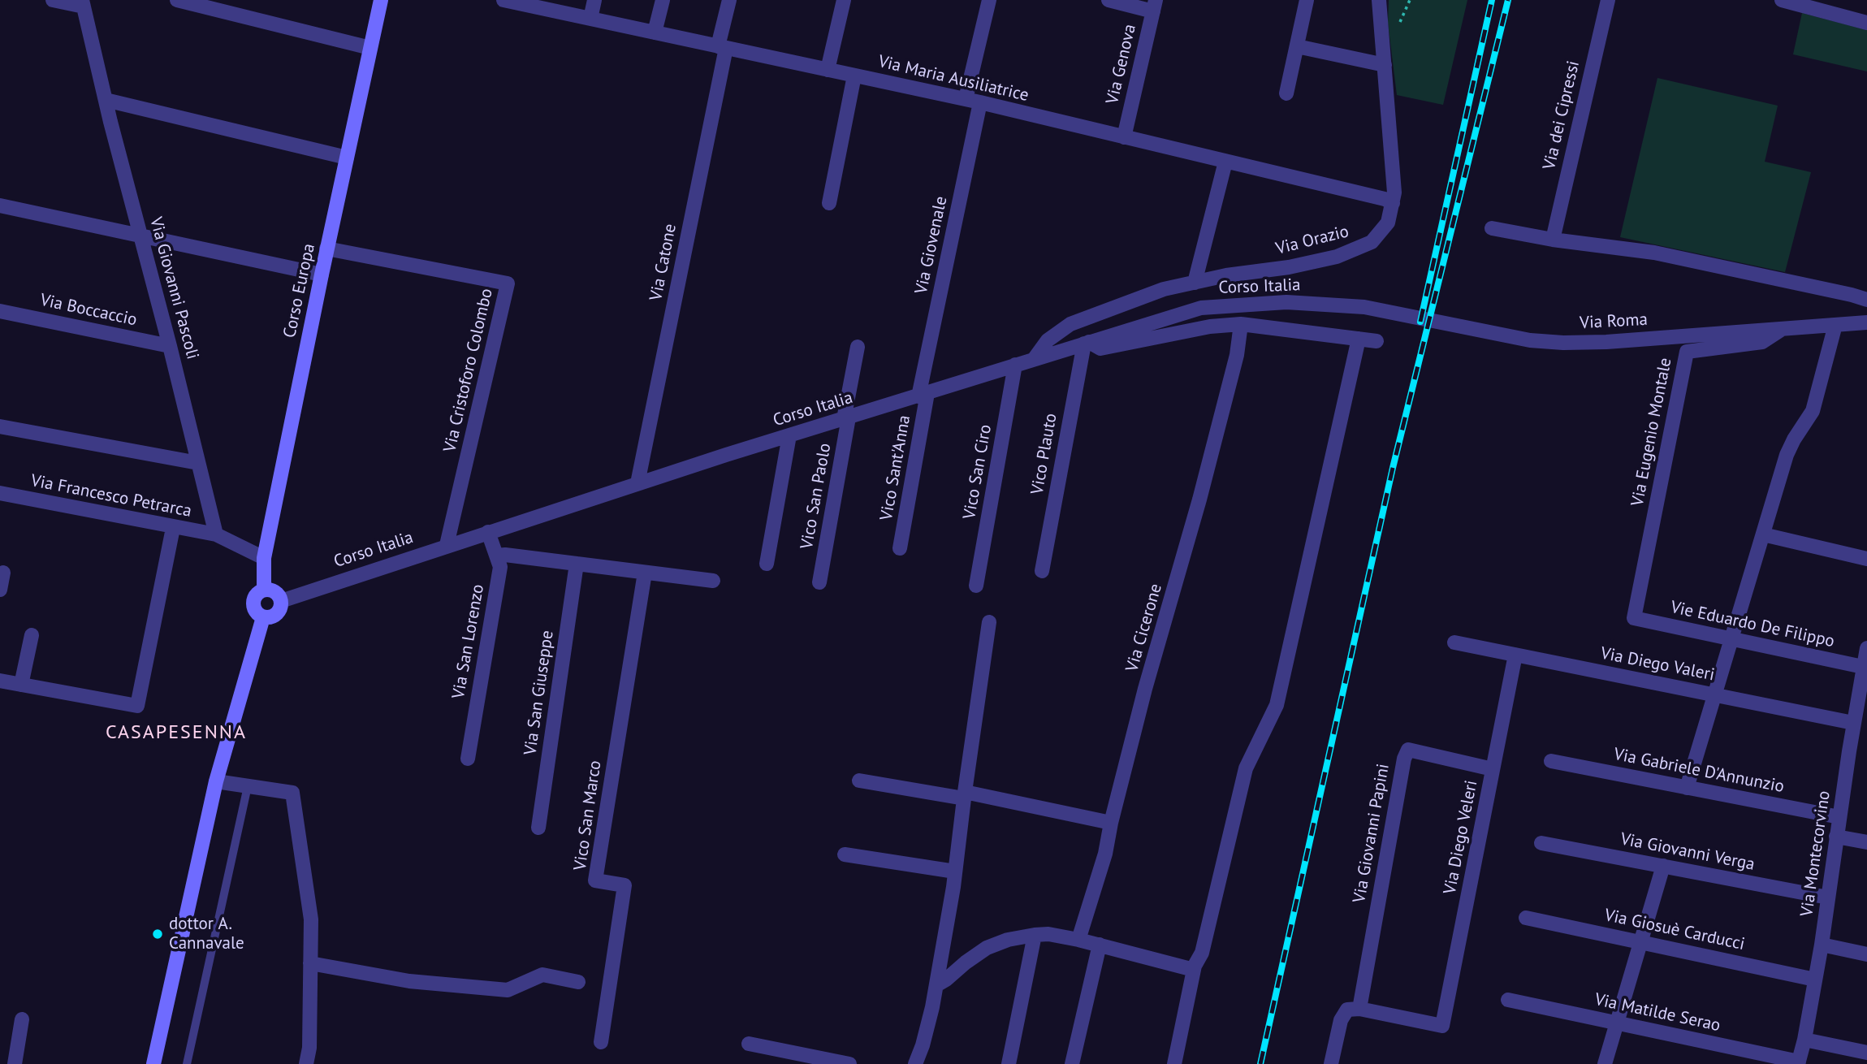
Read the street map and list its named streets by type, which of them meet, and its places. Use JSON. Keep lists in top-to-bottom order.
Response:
{
  "streets": {
    "street": [
      "Via Genova",
      "Via Maria Ausiliatrice",
      "Via dei Cipressi",
      "Via Orazio",
      "Via Giovenale",
      "Via Catone",
      "Corso Italia",
      "Via Giovanni Pascoli",
      "Corso Europa",
      "Via Boccaccio",
      "Via Roma",
      "Via Cristoforo Colombo",
      "Via Eugenio Montale",
      "Vico Plauto",
      "Vico Sant'Anna",
      "Vico San Ciro",
      "Via Francesco Petrarca",
      "Vico San Paolo",
      "Vie Eduardo De Filippo",
      "Via Cicerone",
      "Via San Lorenzo",
      "Via Diego Valeri",
      "Via San Giuseppe",
      "Via Gabriele D'Annunzio",
      "Vico San Marco",
      "Via Giovanni Papini",
      "Via Diego Veleri",
      "Via Giovanni Verga",
      "Via Montecorvino",
      "Via Giosuè Carducci",
      "Via Matilde Serao"
    ]
  },
  "crossings": [
    ["Via Genova", "Via Maria Ausiliatrice"],
    ["Via Maria Ausiliatrice", "Via Orazio"],
    ["Via Maria Ausiliatrice", "Via Giovenale"],
    ["Via Maria Ausiliatrice", "Via Catone"],
    ["Via Orazio", "Corso Italia"],
    ["Via Giovenale", "Corso Italia"],
    ["Via Giovenale", "Vico Sant'Anna"],
    ["Via Catone", "Corso Italia"],
    ["Corso Italia", "Corso Europa"],
    ["Corso Italia", "Via Roma"],
    ["Corso Italia", "Via Cristoforo Colombo"],
    ["Corso Italia", "Vico Plauto"],
    ["Corso Italia", "Vico Sant'Anna"],
    ["Corso Italia", "Vico San Ciro"],
    ["Corso Italia", "Vico San Paolo"],
    ["Corso Italia", "Via San Lorenzo"],
    ["Via Giovanni Pascoli", "Via Boccaccio"],
    ["Via Giovanni Pascoli", "Via Francesco Petrarca"],
    ["Corso Europa", "Via Cristoforo Colombo"],
    ["Via Roma", "Via Eugenio Montale"],
    ["Via Eugenio Montale", "Vie Eduardo De Filippo"],
    ["Vie Eduardo De Filippo", "Via Montecorvino"],
    ["Via Diego Valeri", "Via Diego Veleri"],
    ["Via Diego Valeri", "Via Montecorvino"],
    ["Via Gabriele D'Annunzio", "Via Montecorvino"],
    ["Via Giovanni Papini", "Via Diego Veleri"],
    ["Via Giovanni Verga", "Via Montecorvino"],
    ["Via Montecorvino", "Via Giosuè Carducci"],
    ["Via Montecorvino", "Via Matilde Serao"]
  ],
  "districts": ["CASAPESENNA"],
  "places": ["dottor A. Cannavale"]
}
